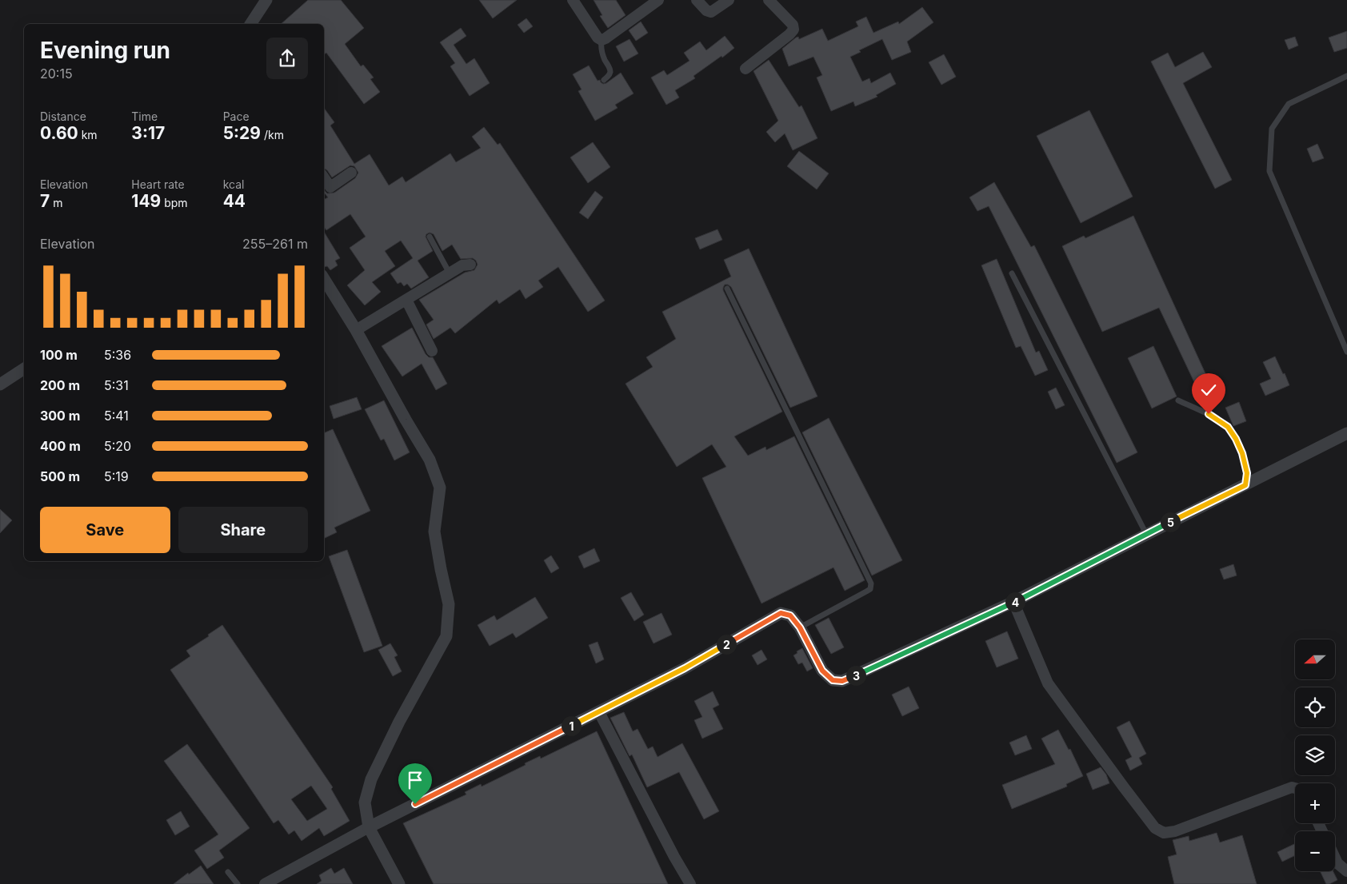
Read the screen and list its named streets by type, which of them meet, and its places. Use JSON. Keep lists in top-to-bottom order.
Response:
{
  "north": "left",
  "page": {
    "heading": ["Evening run", "20:15"],
    "stats": [
      ["Distance", "0.60 km"],
      ["Time", "3:17"],
      ["Pace", "5:29 /km"],
      ["Elevation", "7 m"],
      ["Heart rate", "149 bpm"],
      ["kcal", "44"]
    ],
    "chart": ["Elevation", "255–261 m"],
    "list": [
      {
        "name": "100 m",
        "note": "5:36"
      },
      {
        "name": "200 m",
        "note": "5:31"
      },
      {
        "name": "300 m",
        "note": "5:41"
      },
      {
        "name": "400 m",
        "note": "5:20"
      },
      {
        "name": "500 m",
        "note": "5:19"
      }
    ],
    "buttons": ["Save", "Share"],
    "pins": [
      "5",
      "4",
      "2",
      "3",
      "1"
    ],
    "map_buttons": ["+", "−"]
  }
}
